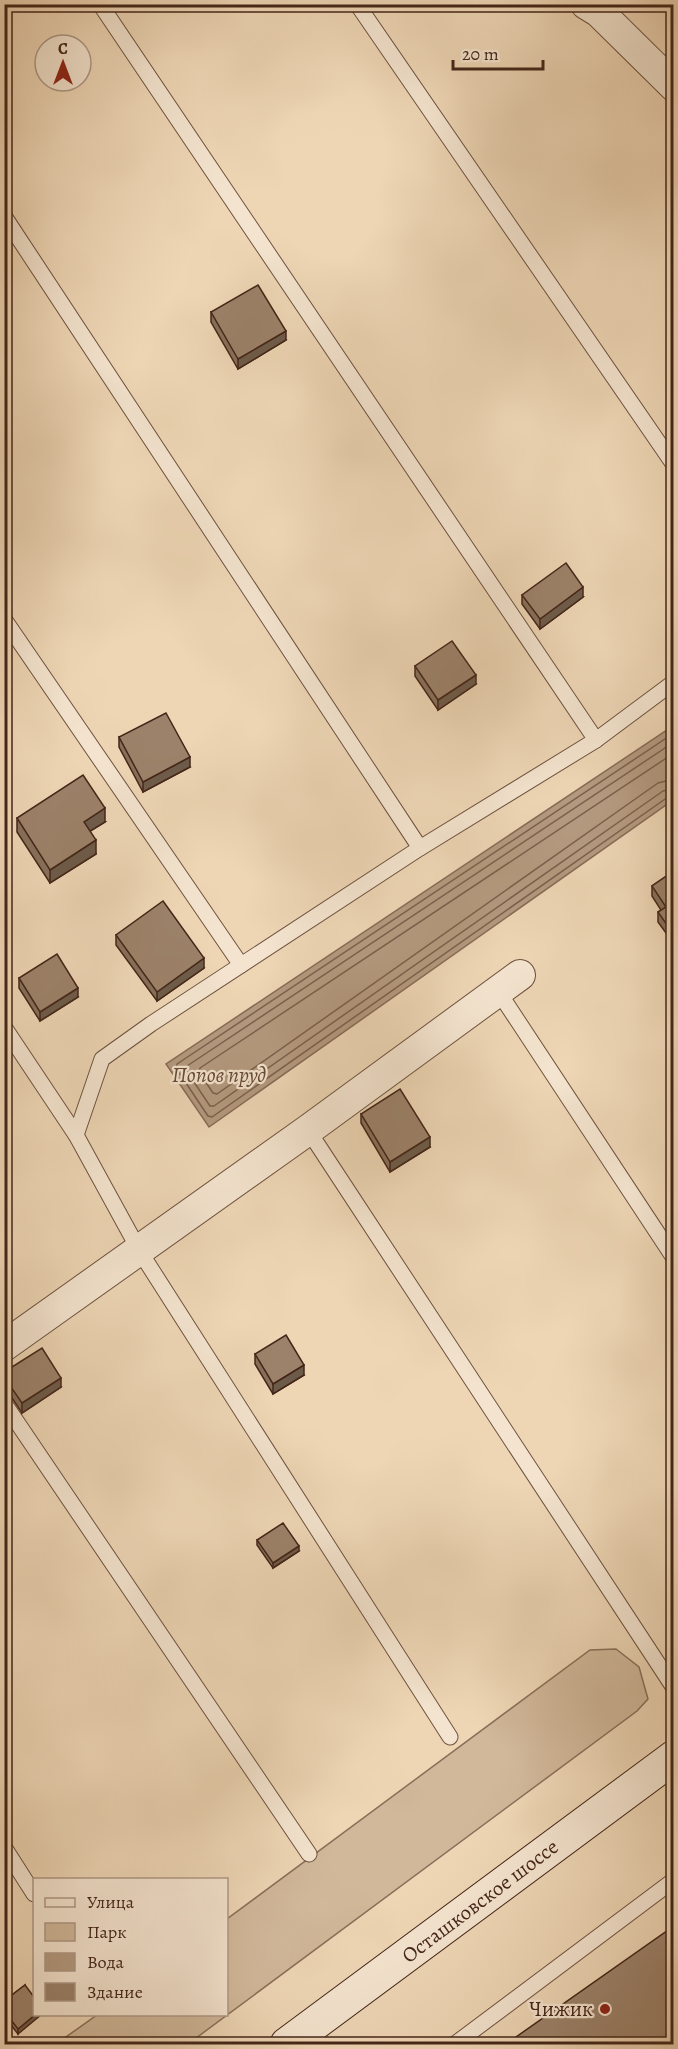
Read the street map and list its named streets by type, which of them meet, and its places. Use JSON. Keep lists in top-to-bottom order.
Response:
{
  "streets": {
    "main road": ["Осташковское шоссе"]
  },
  "water": ["Попов пруд"],
  "places": ["Чижик"],
  "legend": [
    "Улица",
    "Парк",
    "Вода",
    "Здание"
  ],
  "scale_bar": "20 m",
  "north": "top"
}
